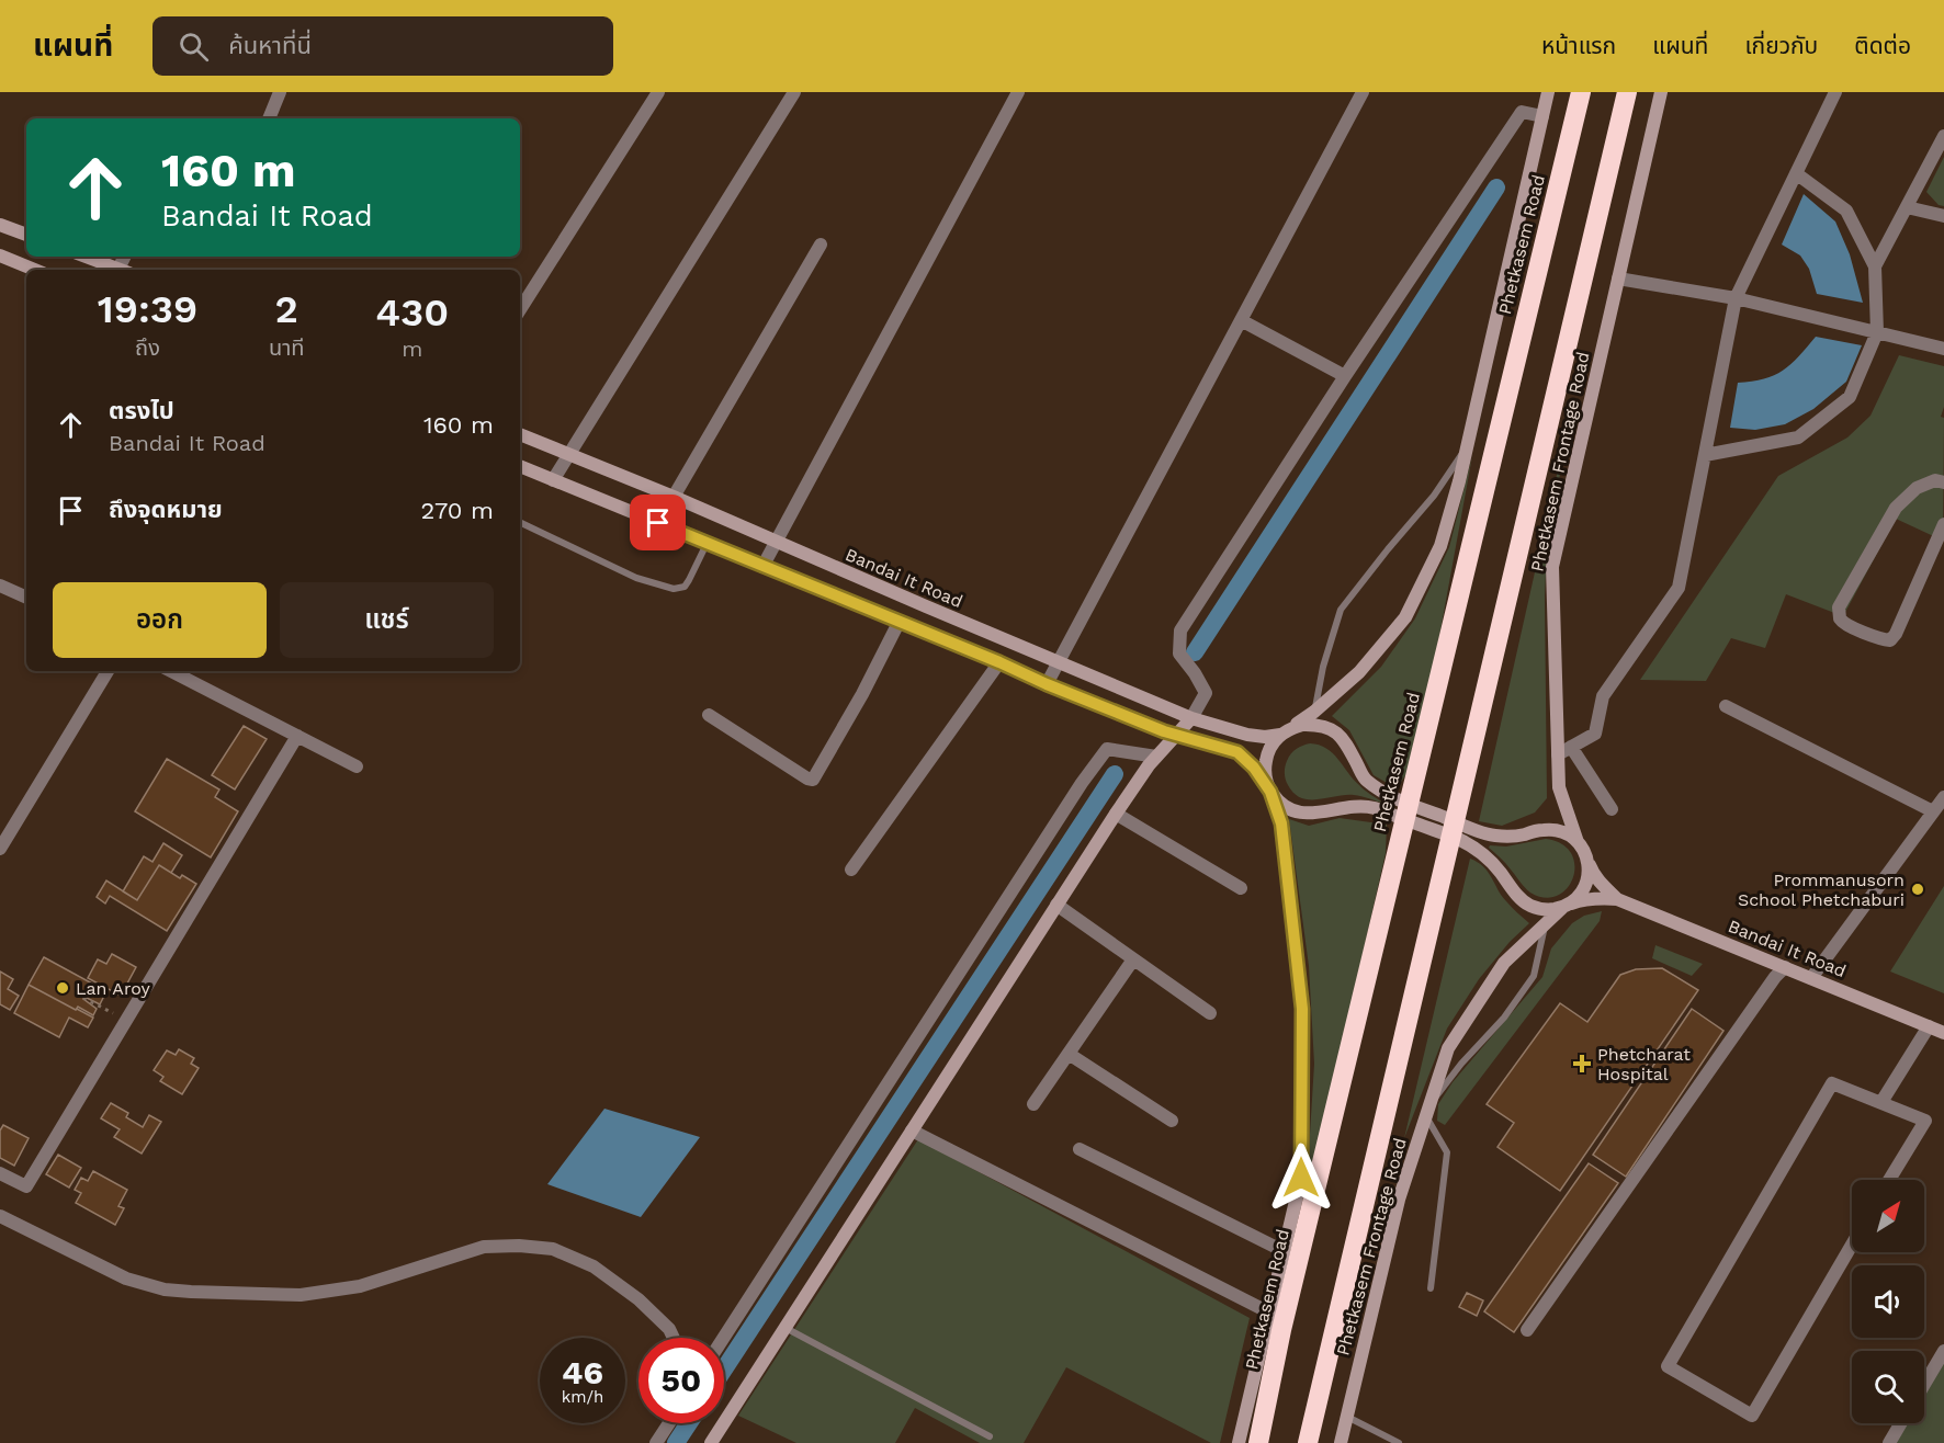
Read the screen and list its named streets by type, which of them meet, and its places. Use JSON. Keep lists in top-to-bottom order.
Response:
{
  "streets": {
    "highway": ["Phetkasem Road"],
    "main road": ["Phetkasem Frontage Road", "Bandai It Road"]
  },
  "crossings": [
    ["Phetkasem Frontage Road", "Bandai It Road"]
  ],
  "places": {
    "other": ["Prommanusorn School Phetchaburi", "Lan Aroy"],
    "health": ["Phetcharat Hospital"]
  },
  "north": "top right",
  "page": {
    "header": "แผนที่",
    "search": "ค้นหาที่นี่",
    "nav": [
      "หน้าแรก",
      "แผนที่",
      "เกี่ยวกับ",
      "ติดต่อ"
    ],
    "turn": ["160 m", "Bandai It Road"],
    "eta": [
      "19:39",
      "ถึง",
      "2",
      "นาที",
      "430",
      "m"
    ],
    "list": [
      {
        "name": "ตรงไป",
        "note": "Bandai It Road",
        "value": "160 m"
      },
      {
        "name": "ถึงจุดหมาย",
        "value": "270 m"
      }
    ],
    "buttons": ["ออก", "แชร์"],
    "speed": "46 km/h",
    "limit": "50"
  }
}
